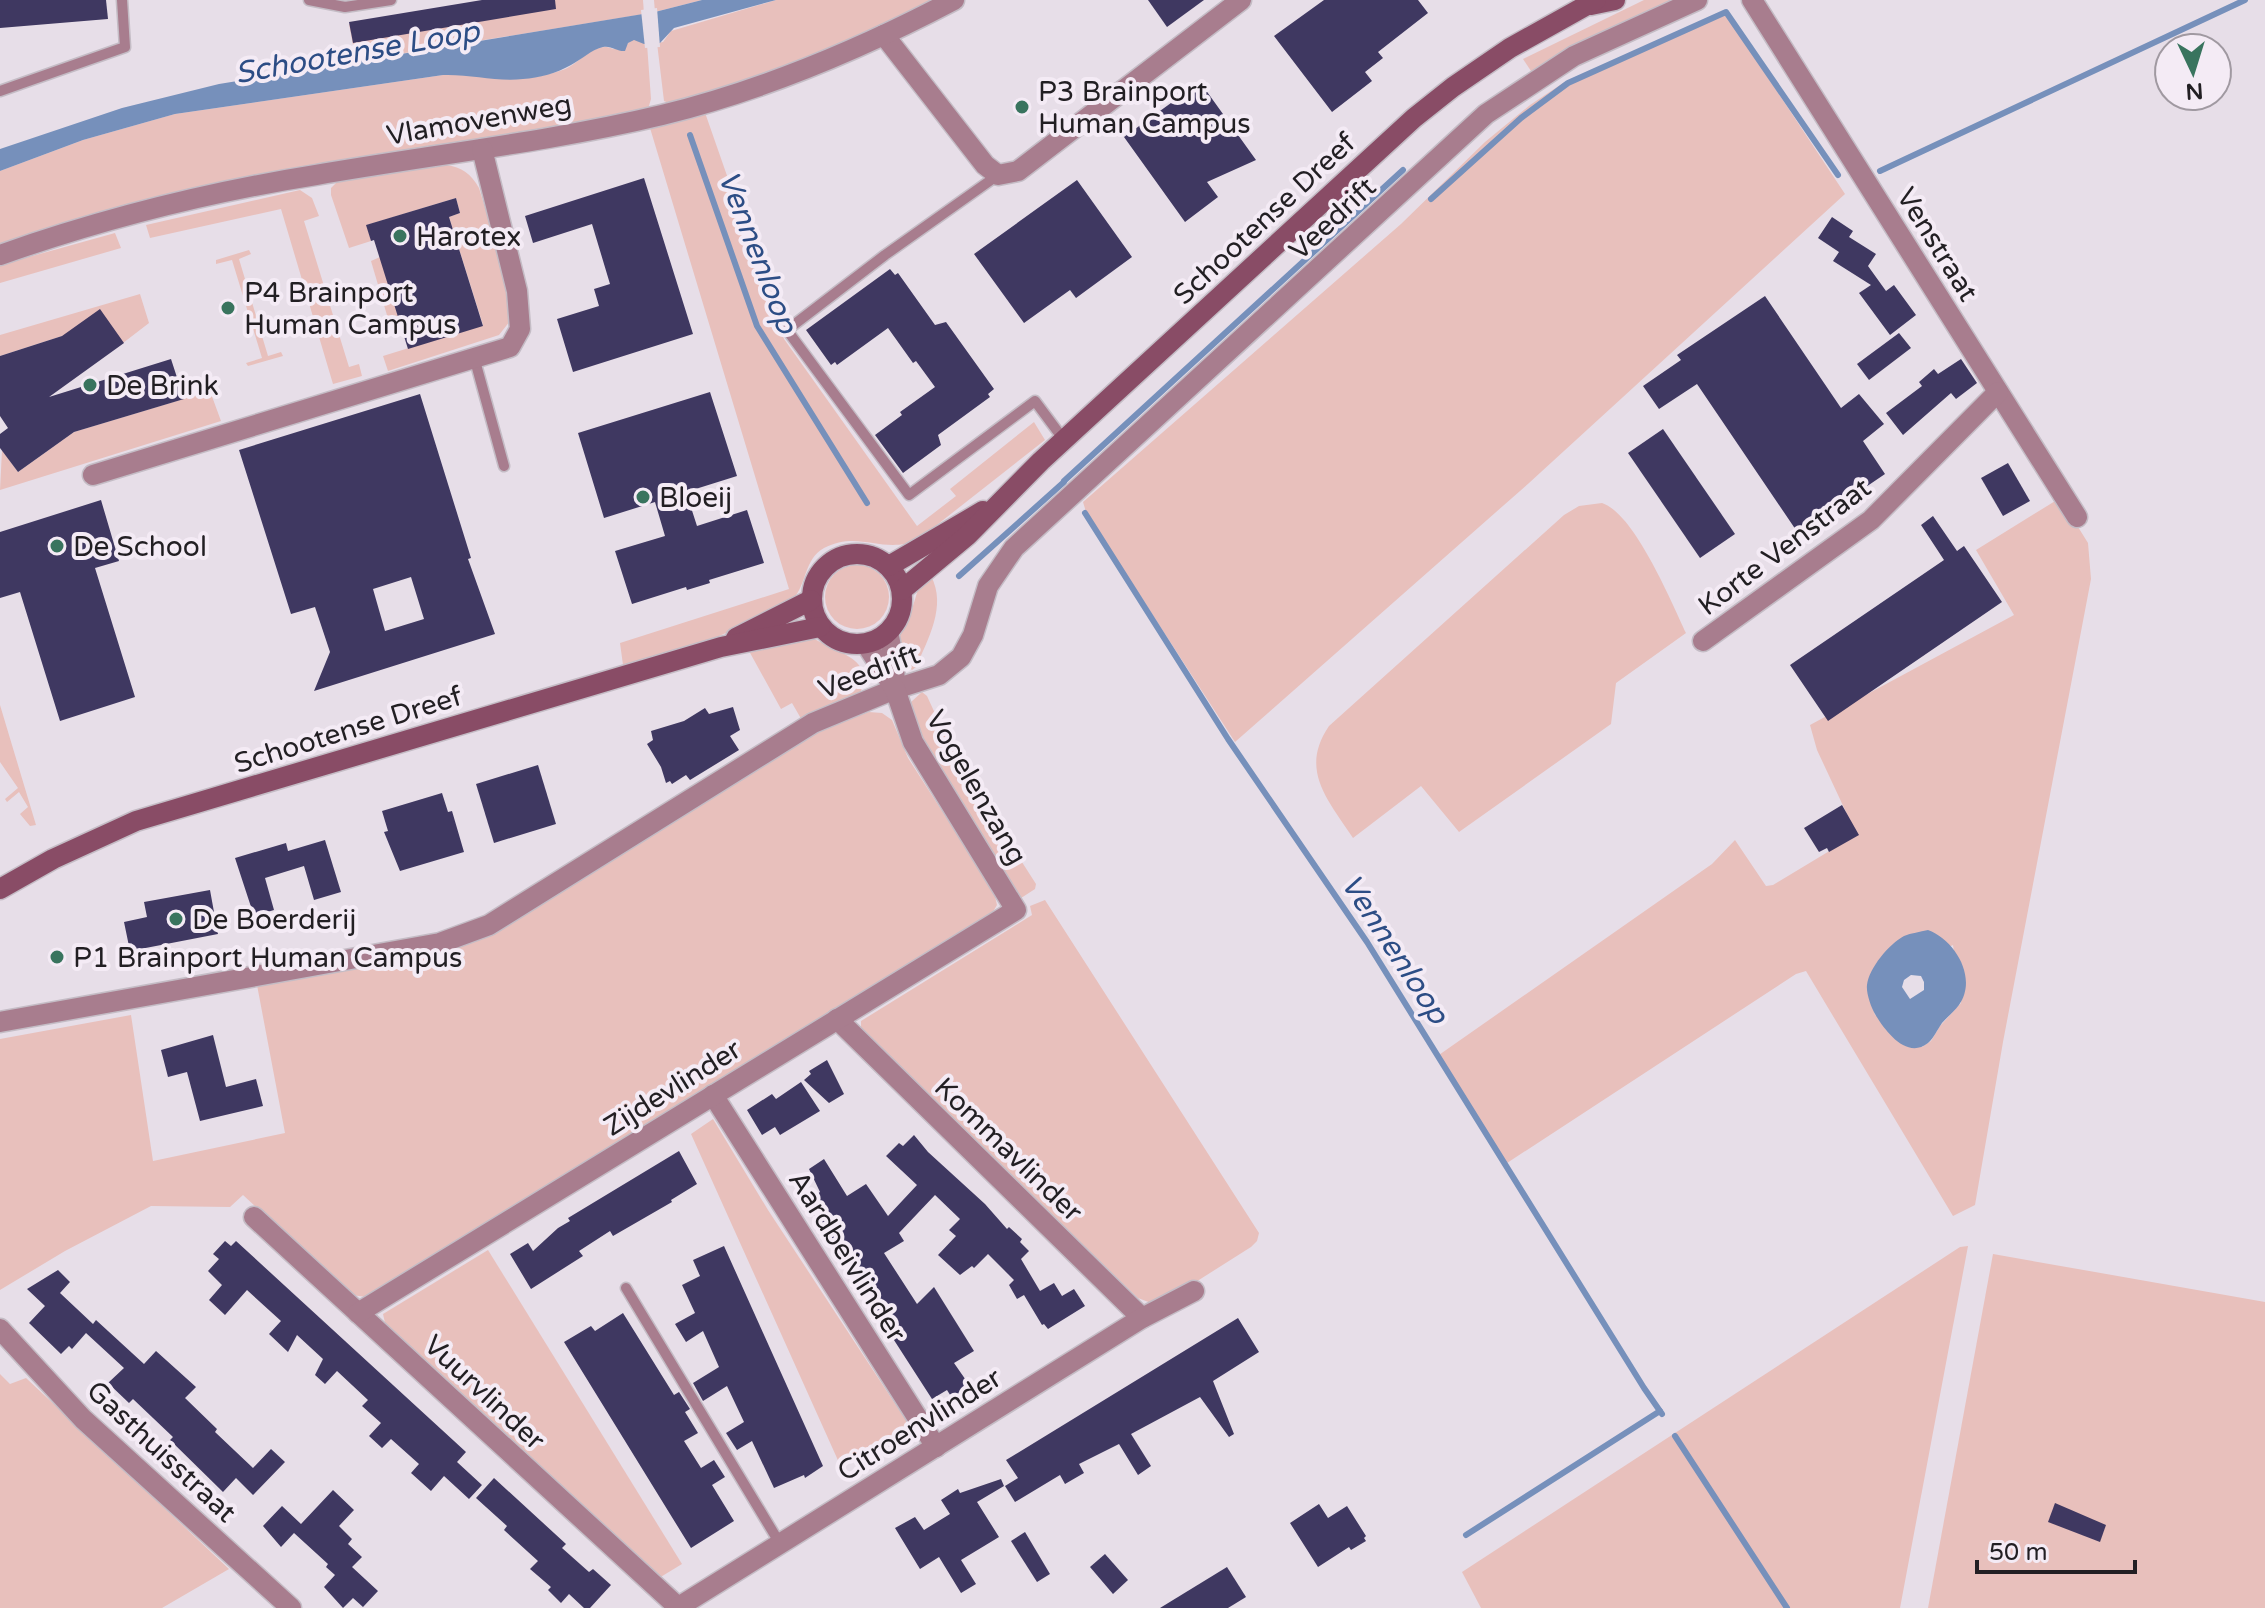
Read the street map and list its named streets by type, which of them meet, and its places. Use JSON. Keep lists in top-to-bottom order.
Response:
{
  "streets": {
    "street": [
      "Vlamovenweg",
      "Schootense Dreef",
      "Veedrift",
      "Venstraat",
      "Korte Venstraat",
      "Vogelenzang",
      "Zijdevlinder",
      "Kommavlinder",
      "Aardbeivlinder",
      "Vuurvlinder",
      "Citroenvlinder",
      "Gasthuisstraat"
    ]
  },
  "crossings": [
    ["Schootense Dreef", "Vogelenzang"],
    ["Veedrift", "Vogelenzang"],
    ["Venstraat", "Korte Venstraat"],
    ["Vogelenzang", "Zijdevlinder"],
    ["Zijdevlinder", "Kommavlinder"],
    ["Zijdevlinder", "Aardbeivlinder"],
    ["Zijdevlinder", "Vuurvlinder"],
    ["Kommavlinder", "Citroenvlinder"],
    ["Aardbeivlinder", "Citroenvlinder"],
    ["Vuurvlinder", "Citroenvlinder"]
  ],
  "water": ["Schootense Loop", "Vennenloop"],
  "places": [
    "P3 Brainport Human Campus",
    "Harotex",
    "P4 Brainport Human Campus",
    "De Brink",
    "Bloeij",
    "De School",
    "De Boerderij",
    "P1 Brainport Human Campus"
  ],
  "scale_bar": "50 m",
  "north": "bottom"
}
